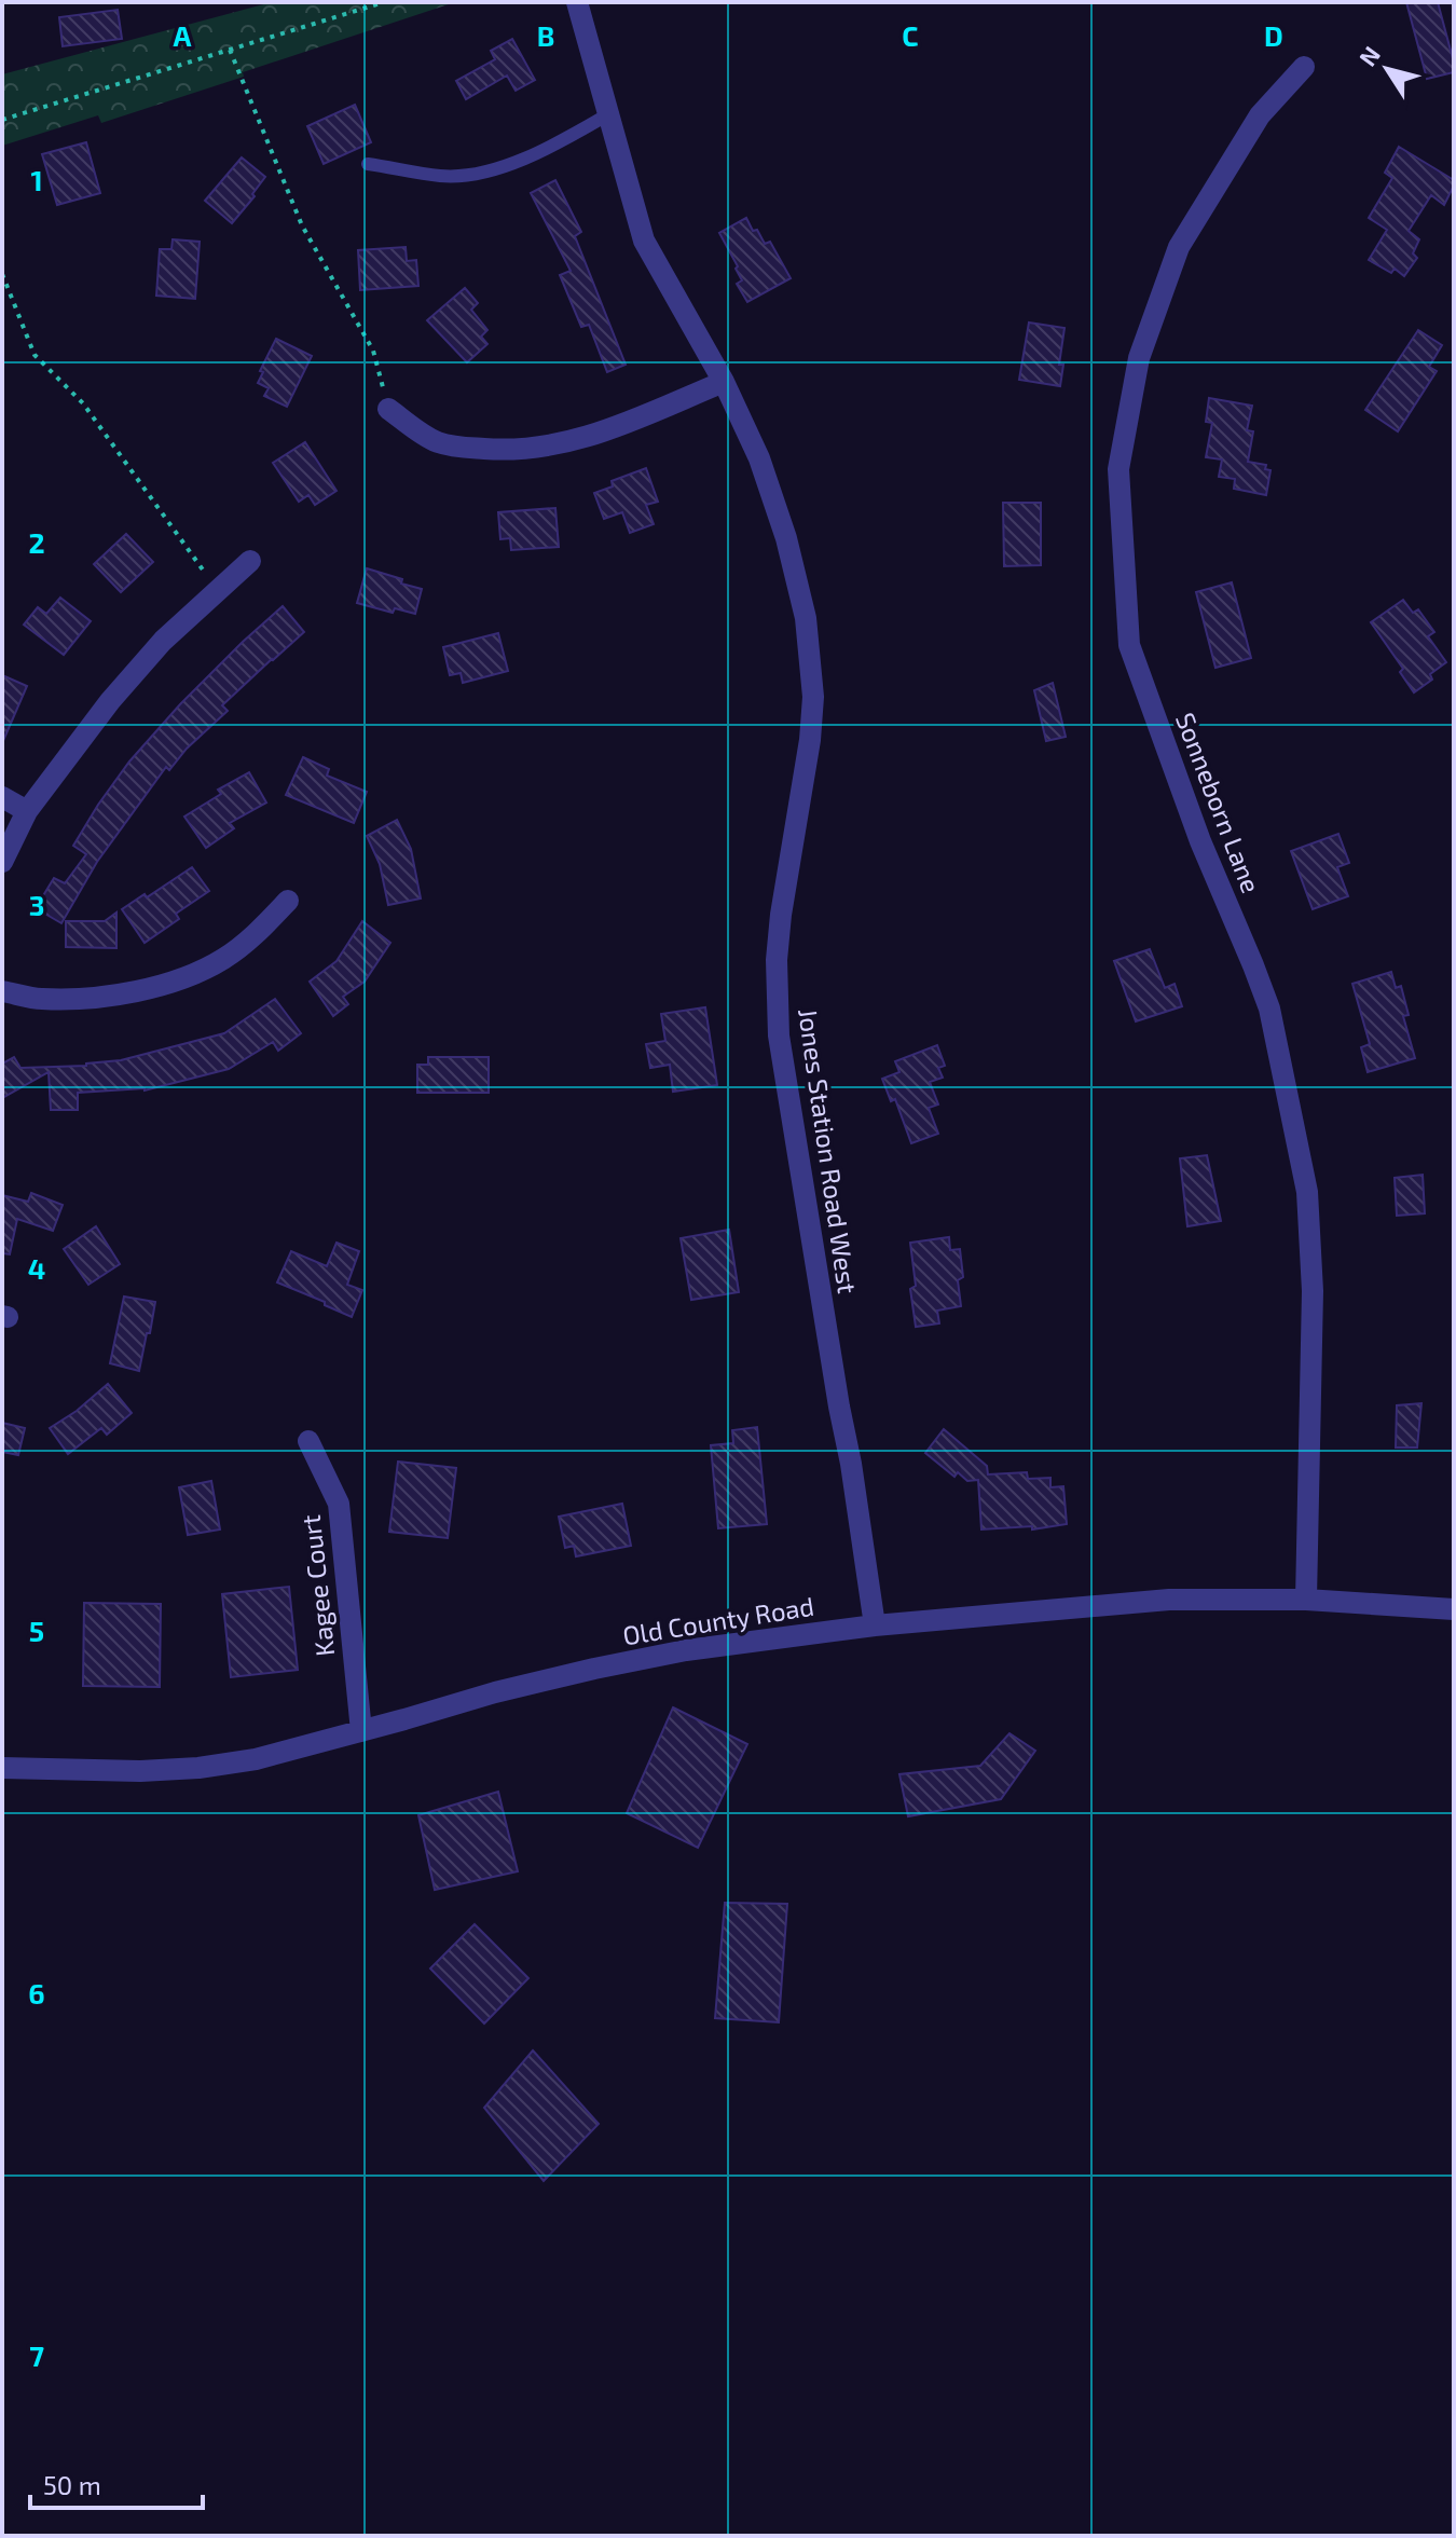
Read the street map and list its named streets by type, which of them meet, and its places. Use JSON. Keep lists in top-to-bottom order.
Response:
{
  "streets": {
    "street": [
      "Sonneborn Lane",
      "Jones Station Road West",
      "Kagee Court",
      "Old County Road"
    ]
  },
  "crossings": [
    ["Sonneborn Lane", "Old County Road"],
    ["Jones Station Road West", "Old County Road"],
    ["Kagee Court", "Old County Road"]
  ],
  "scale_bar": "50 m",
  "north": "top left",
  "grid": {
    "columns": [
      "A",
      "B",
      "C",
      "D"
    ],
    "rows": [
      "1",
      "2",
      "3",
      "4",
      "5",
      "6",
      "7"
    ]
  }
}
